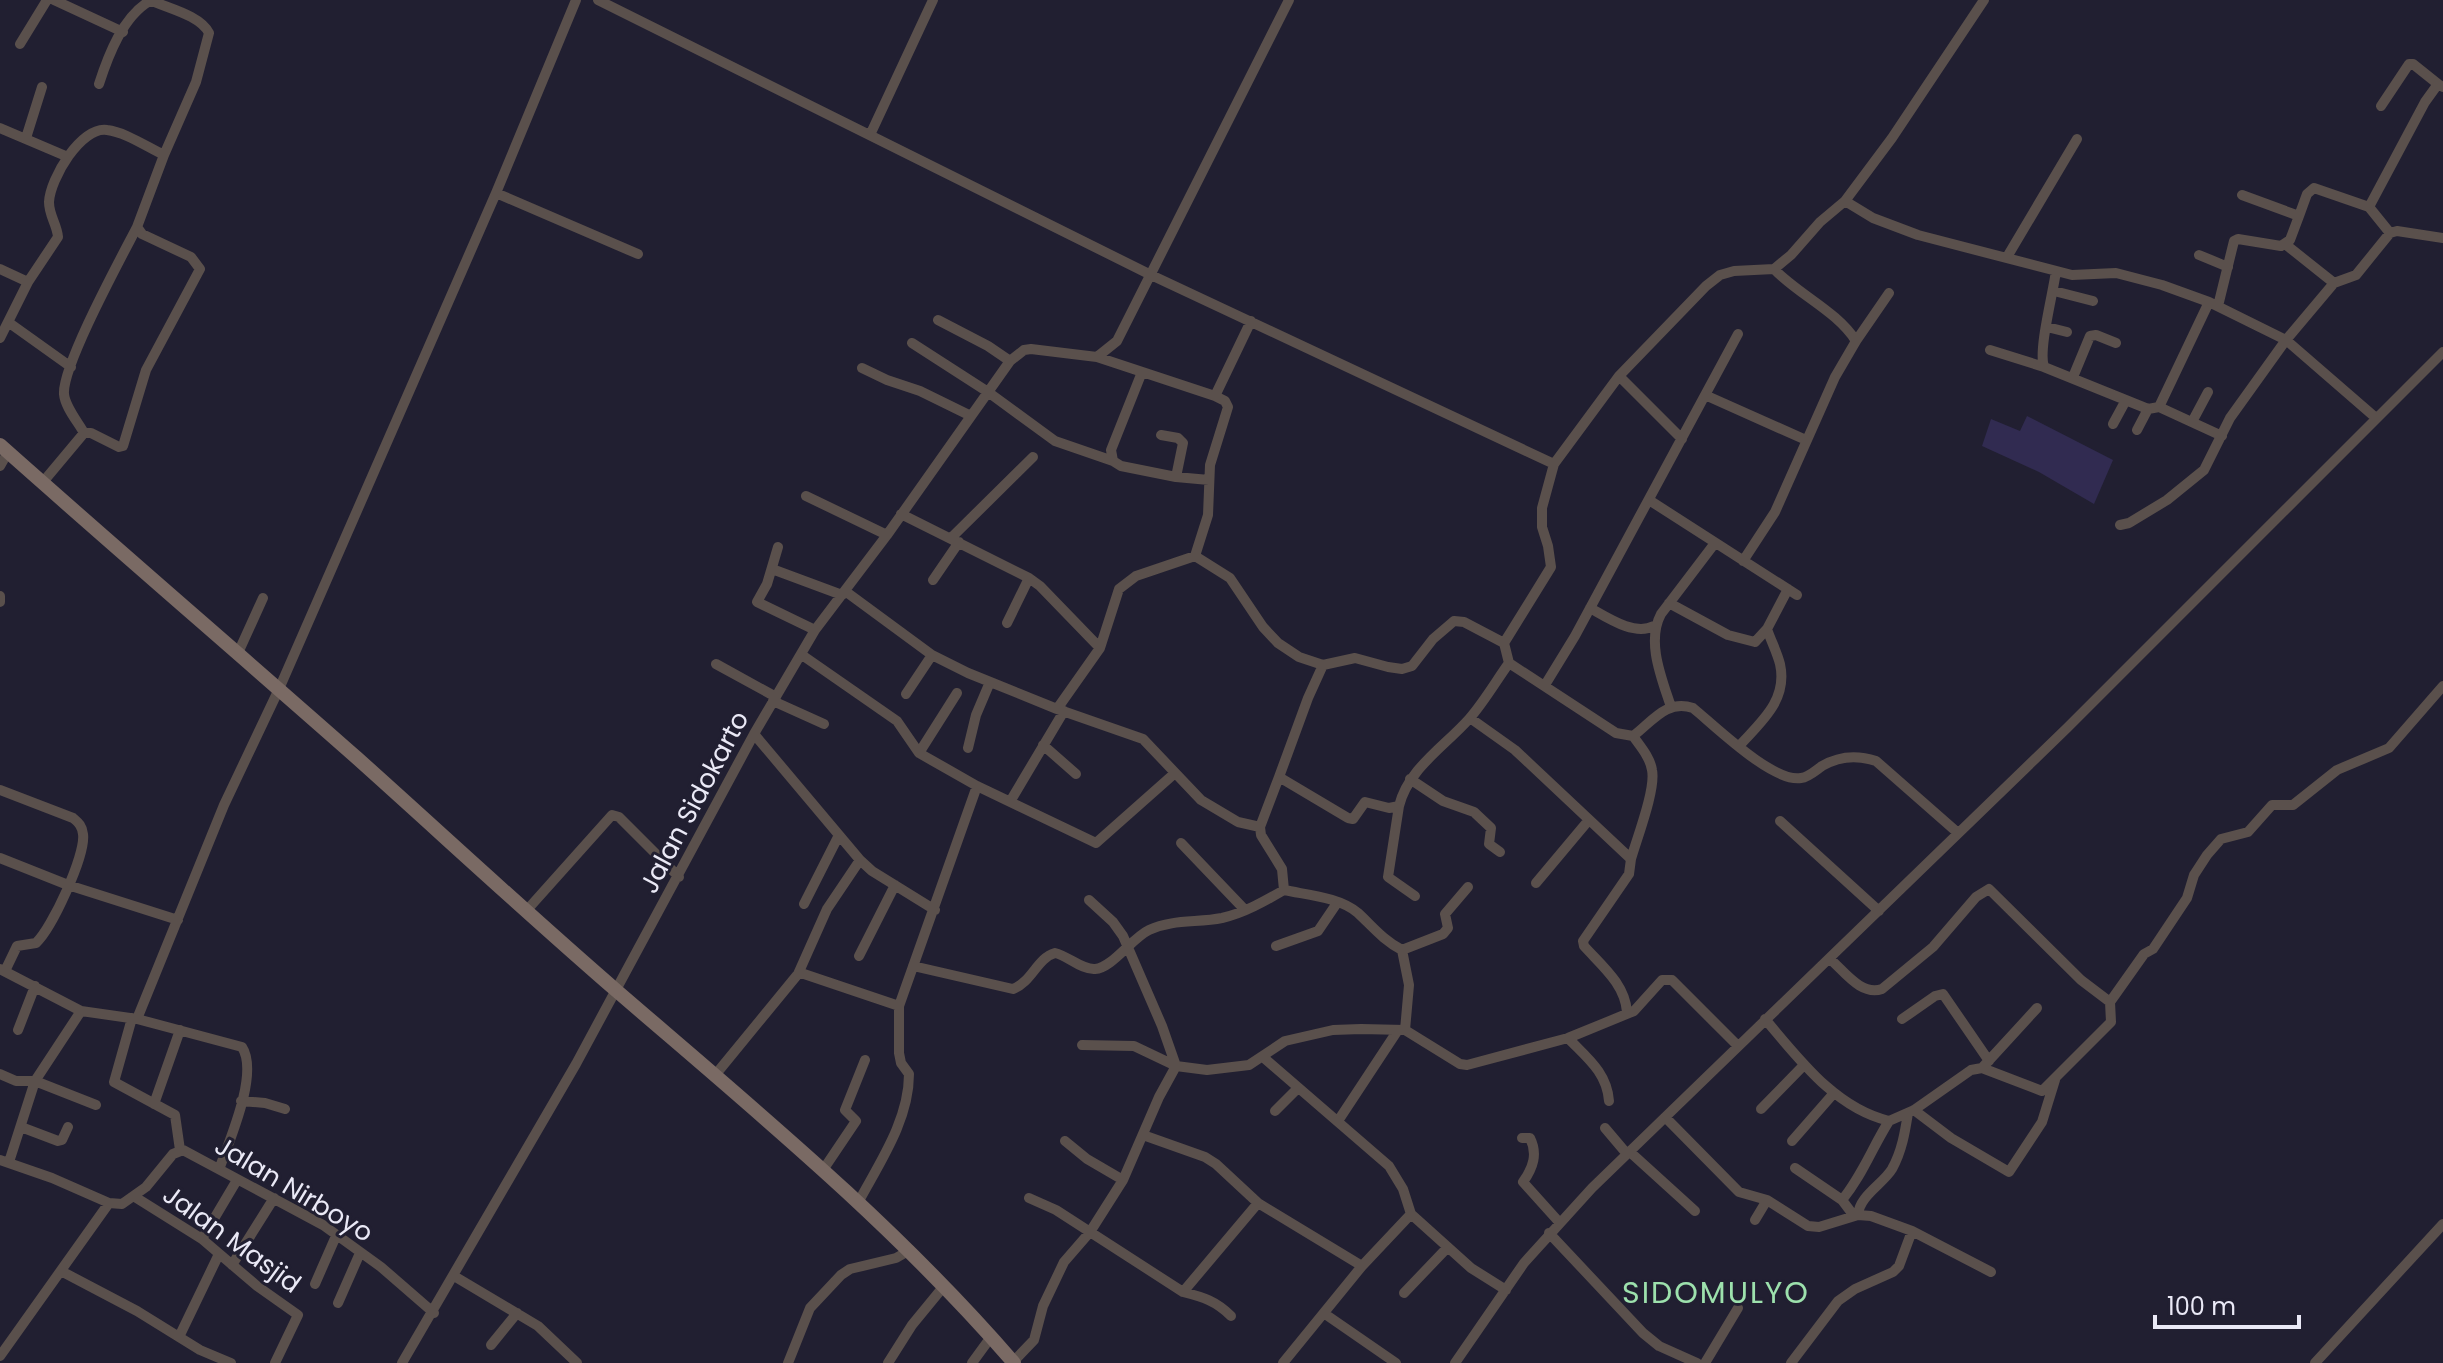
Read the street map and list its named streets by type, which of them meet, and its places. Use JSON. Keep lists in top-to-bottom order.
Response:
{
  "streets": {
    "street": ["Jalan Sidokarto", "Jalan Nirboyo", "Jalan Masjid"]
  },
  "crossings": [
    ["Jalan Sidokarto", "Jalan Nirboyo"],
    ["Jalan Nirboyo", "Jalan Masjid"]
  ],
  "districts": ["SIDOMULYO"],
  "scale_bar": "100 m"
}
